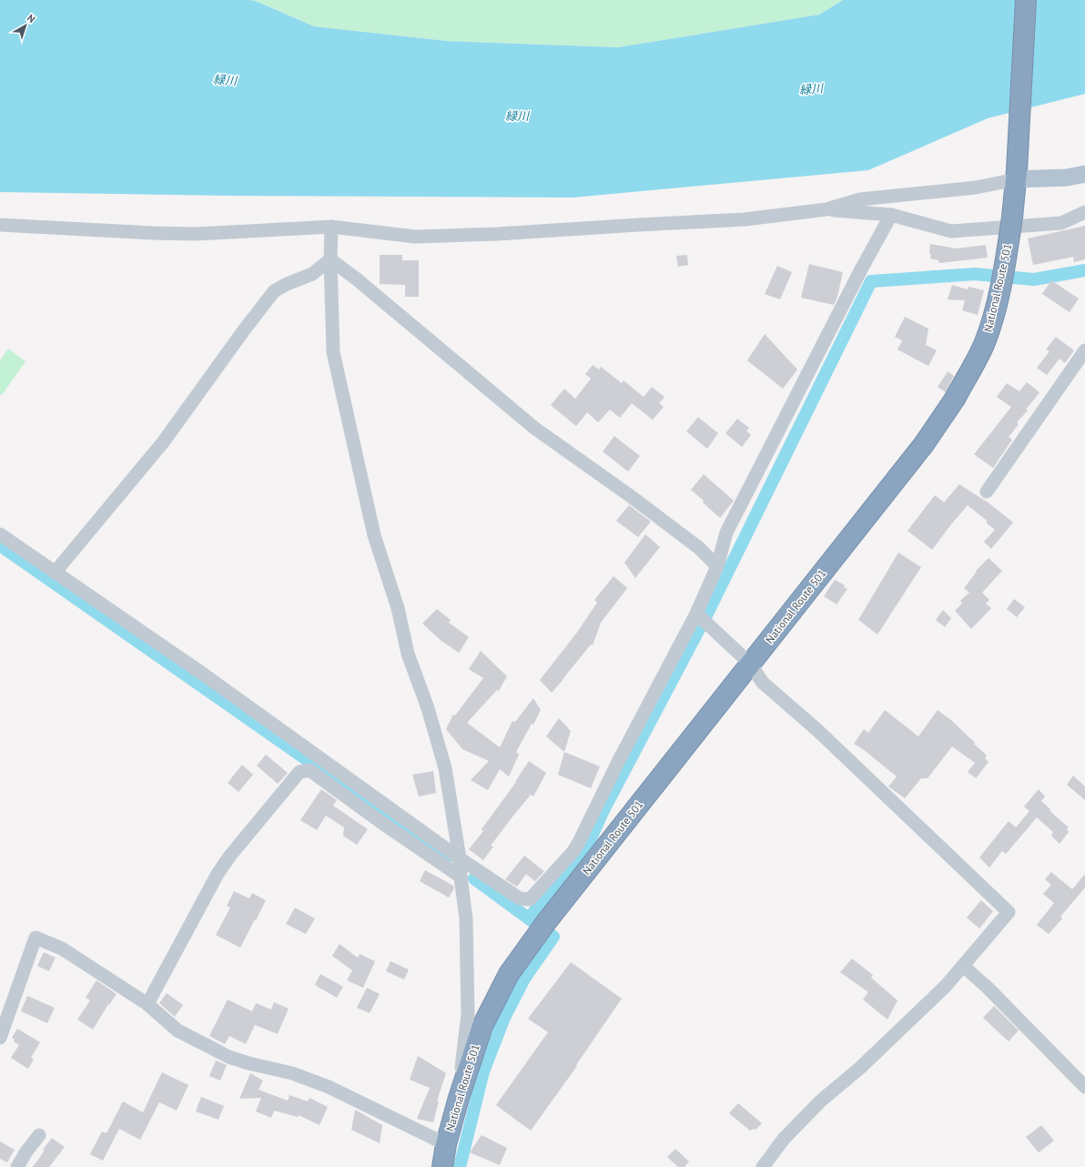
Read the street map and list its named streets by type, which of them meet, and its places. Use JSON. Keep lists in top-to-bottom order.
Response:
{
  "streets": {
    "highway": ["National Route 501"]
  },
  "water": ["緑川"],
  "north": "top right"
}
